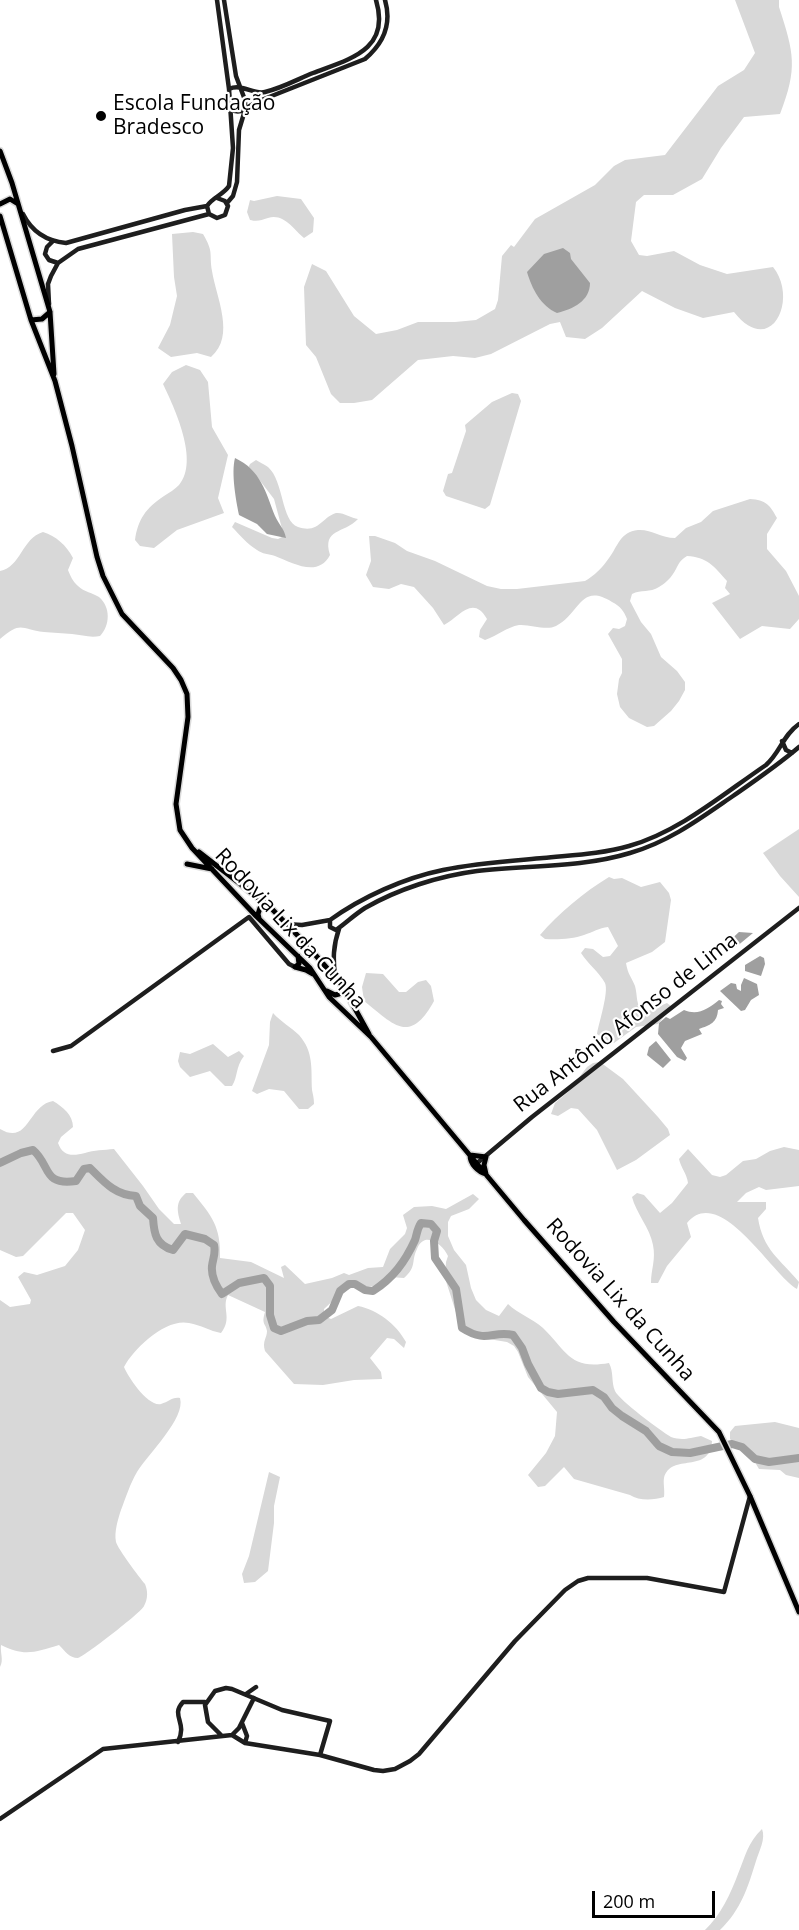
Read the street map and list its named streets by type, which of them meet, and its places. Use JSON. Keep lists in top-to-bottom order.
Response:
{
  "streets": {
    "main road": ["Rodovia Lix da Cunha", "Rua Antônio Afonso de Lima"]
  },
  "crossings": [
    ["Rodovia Lix da Cunha", "Rua Antônio Afonso de Lima"]
  ],
  "places": ["Escola Fundação Bradesco"],
  "scale_bar": "200 m"
}
